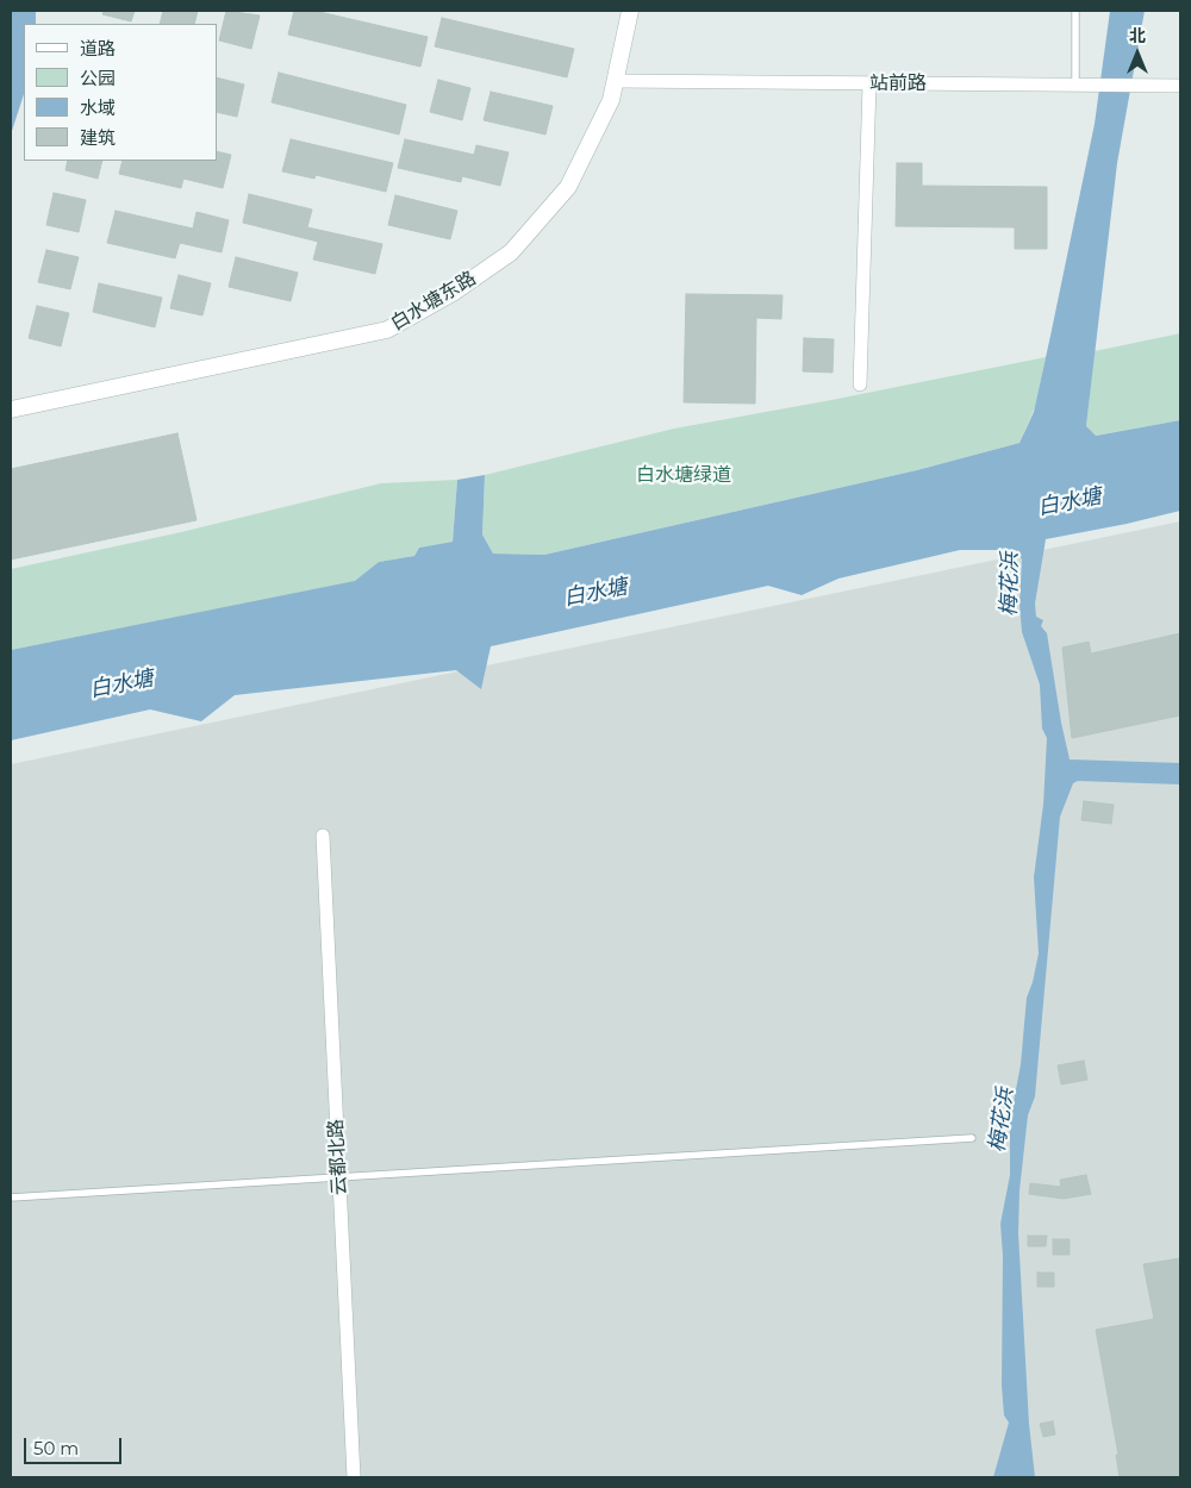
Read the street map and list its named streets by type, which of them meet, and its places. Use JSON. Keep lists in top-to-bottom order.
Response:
{
  "streets": {
    "street": ["站前路", "白水塘东路", "云都北路"]
  },
  "crossings": [
    ["站前路", "白水塘东路"]
  ],
  "water": ["白水塘", "梅花浜"],
  "parks": ["白水塘绿道"],
  "legend": [
    "道路",
    "公园",
    "水域",
    "建筑"
  ],
  "scale_bar": "50 m",
  "north": "top"
}
